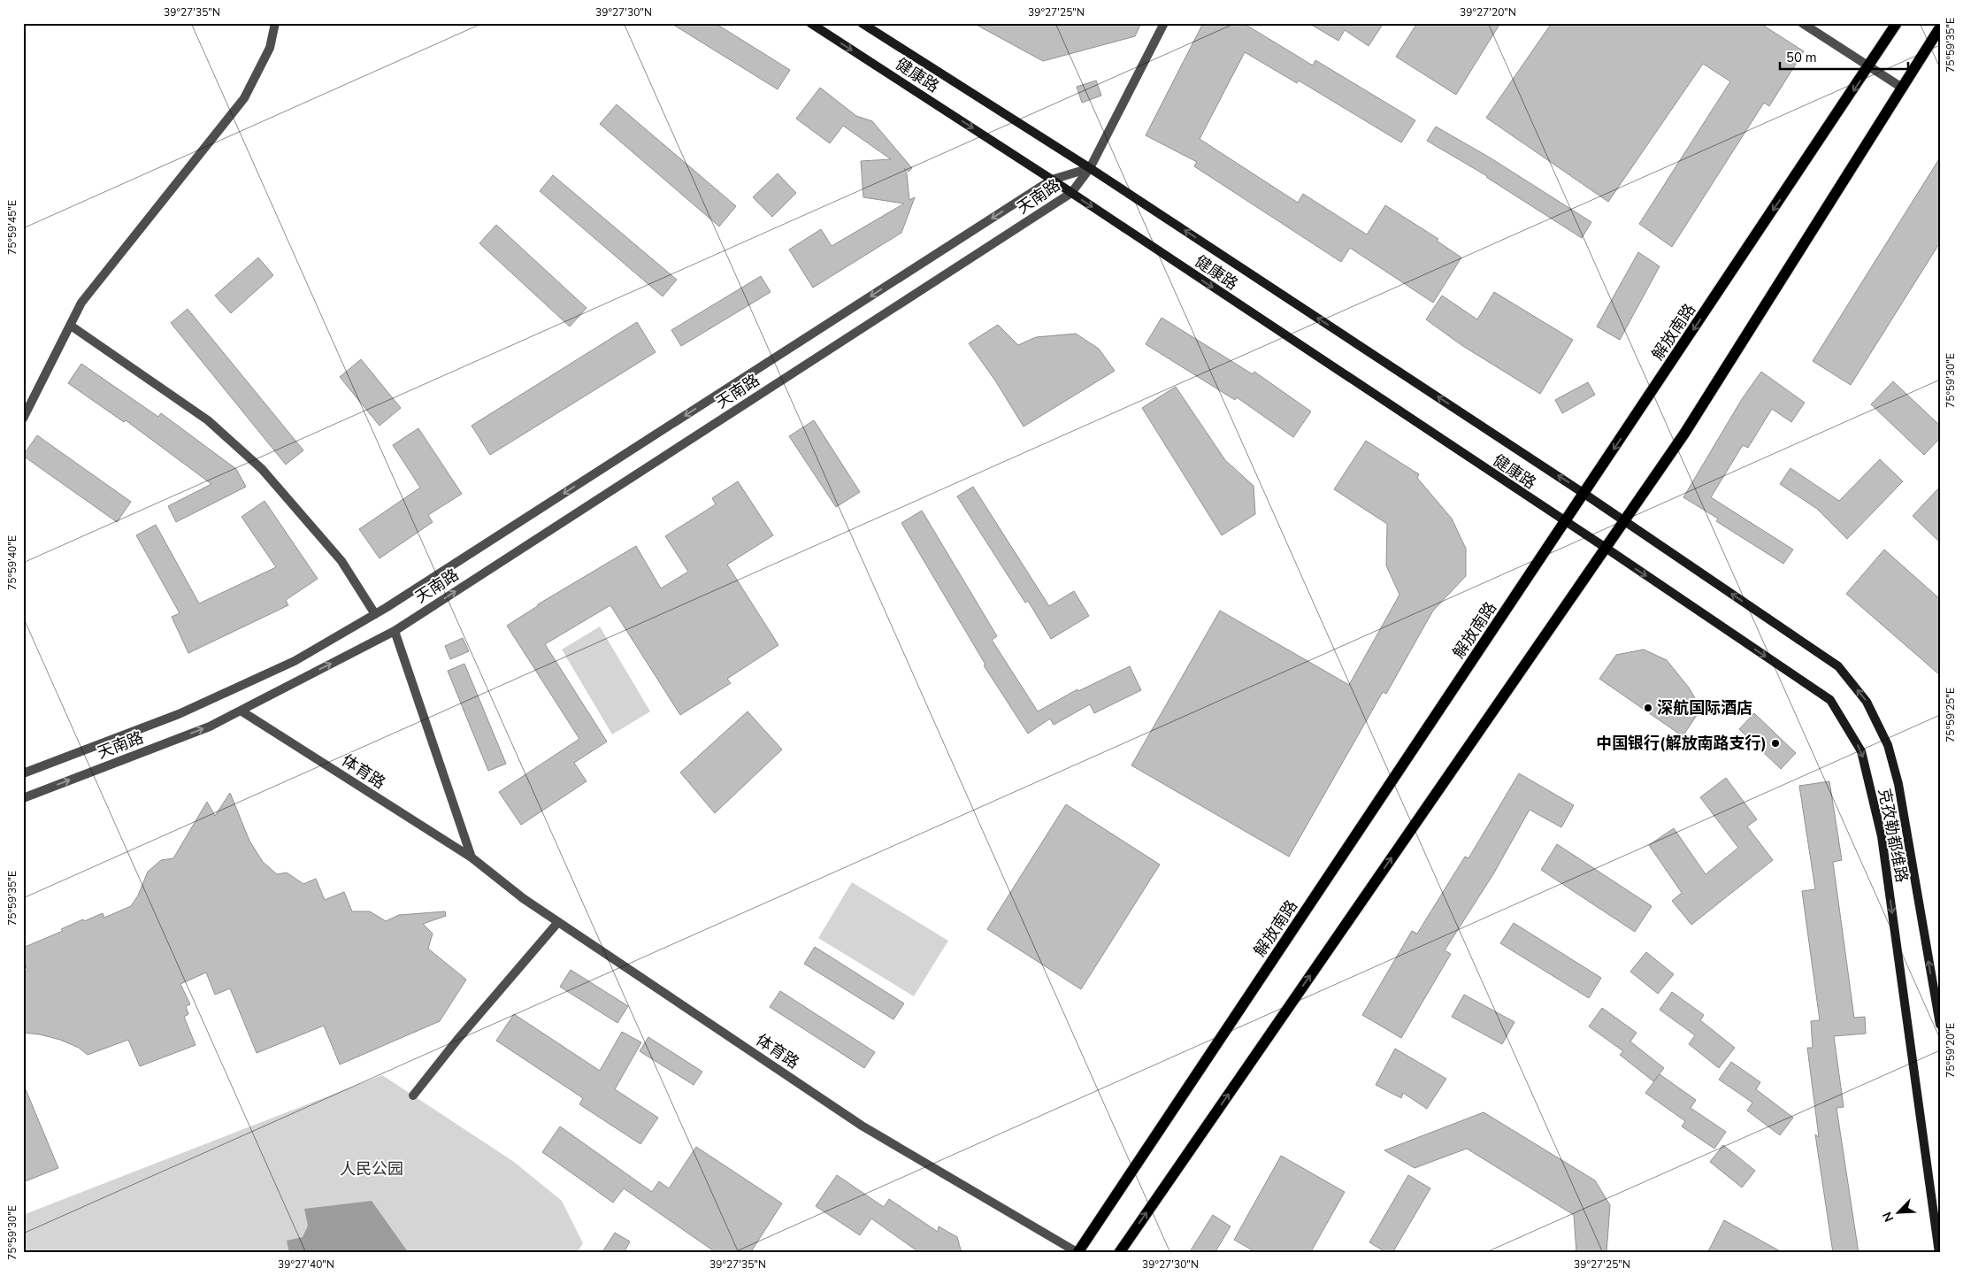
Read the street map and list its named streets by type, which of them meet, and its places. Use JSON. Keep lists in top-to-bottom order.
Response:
{
  "streets": {
    "main road": ["健康路", "解放南路", "克孜勒都维路"],
    "street": ["天南路", "体育路"]
  },
  "crossings": [
    ["健康路", "天南路"],
    ["健康路", "解放南路"],
    ["健康路", "克孜勒都维路"],
    ["天南路", "体育路"],
    ["解放南路", "体育路"]
  ],
  "parks": ["人民公园"],
  "places": ["深航国际酒店", "中国银行(解放南路支行)"],
  "scale_bar": "50 m",
  "north": "bottom left",
  "coordinates": [
    "39°27'35\"N",
    "39°27'30\"N",
    "39°27'25\"N",
    "39°27'20\"N",
    "75°59'35\"E",
    "75°59'45\"E",
    "75°59'30\"E",
    "75°59'40\"E",
    "75°59'25\"E",
    "75°59'20\"E",
    "39°27'40\"N"
  ]
}
